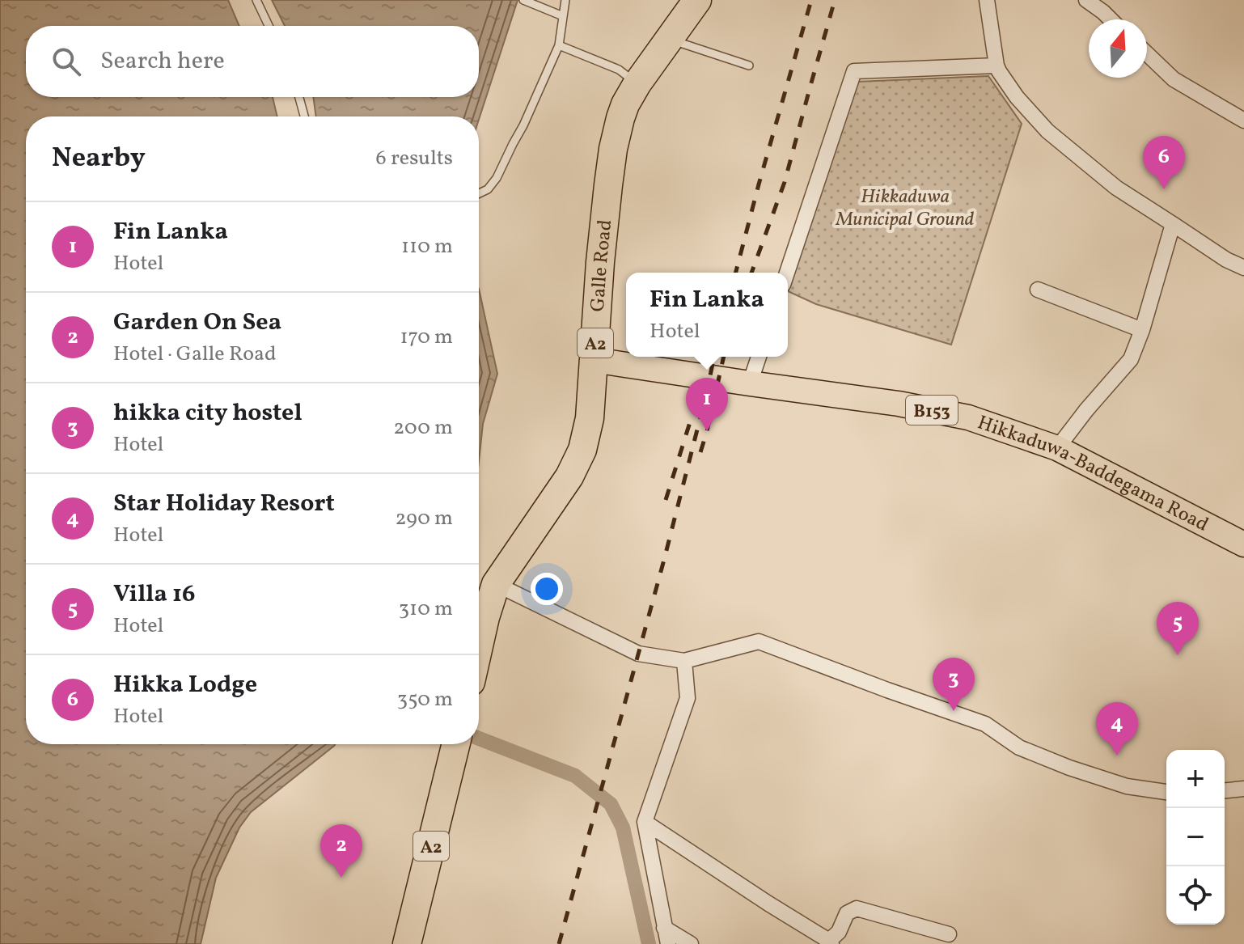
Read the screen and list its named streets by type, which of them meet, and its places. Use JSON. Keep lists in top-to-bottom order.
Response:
{
  "streets": {
    "highway": ["Galle Road", "A2"],
    "main road": ["B153", "Hikkaduwa-Baddegama Road"]
  },
  "crossings": [
    ["Galle Road", "Hikkaduwa-Baddegama Road"]
  ],
  "parks": ["Hikkaduwa Municipal Ground"],
  "north": "top",
  "page": {
    "search": "Search here",
    "heading": ["Nearby", "6 results"],
    "pins": [
      "6",
      "1",
      "5",
      "3",
      "4",
      "2"
    ],
    "list": [
      {
        "mark": "1",
        "name": "Fin Lanka",
        "note": "Hotel",
        "value": "110 m"
      },
      {
        "mark": "2",
        "name": "Garden On Sea",
        "note": "Hotel · Galle Road",
        "value": "170 m"
      },
      {
        "mark": "3",
        "name": "hikka city hostel",
        "note": "Hotel",
        "value": "200 m"
      },
      {
        "mark": "4",
        "name": "Star Holiday Resort",
        "note": "Hotel",
        "value": "290 m"
      },
      {
        "mark": "5",
        "name": "Villa 16",
        "note": "Hotel",
        "value": "310 m"
      },
      {
        "mark": "6",
        "name": "Hikka Lodge",
        "note": "Hotel",
        "value": "350 m"
      }
    ],
    "popup": ["Fin Lanka", "Hotel"],
    "map_buttons": ["+", "−"]
  }
}
